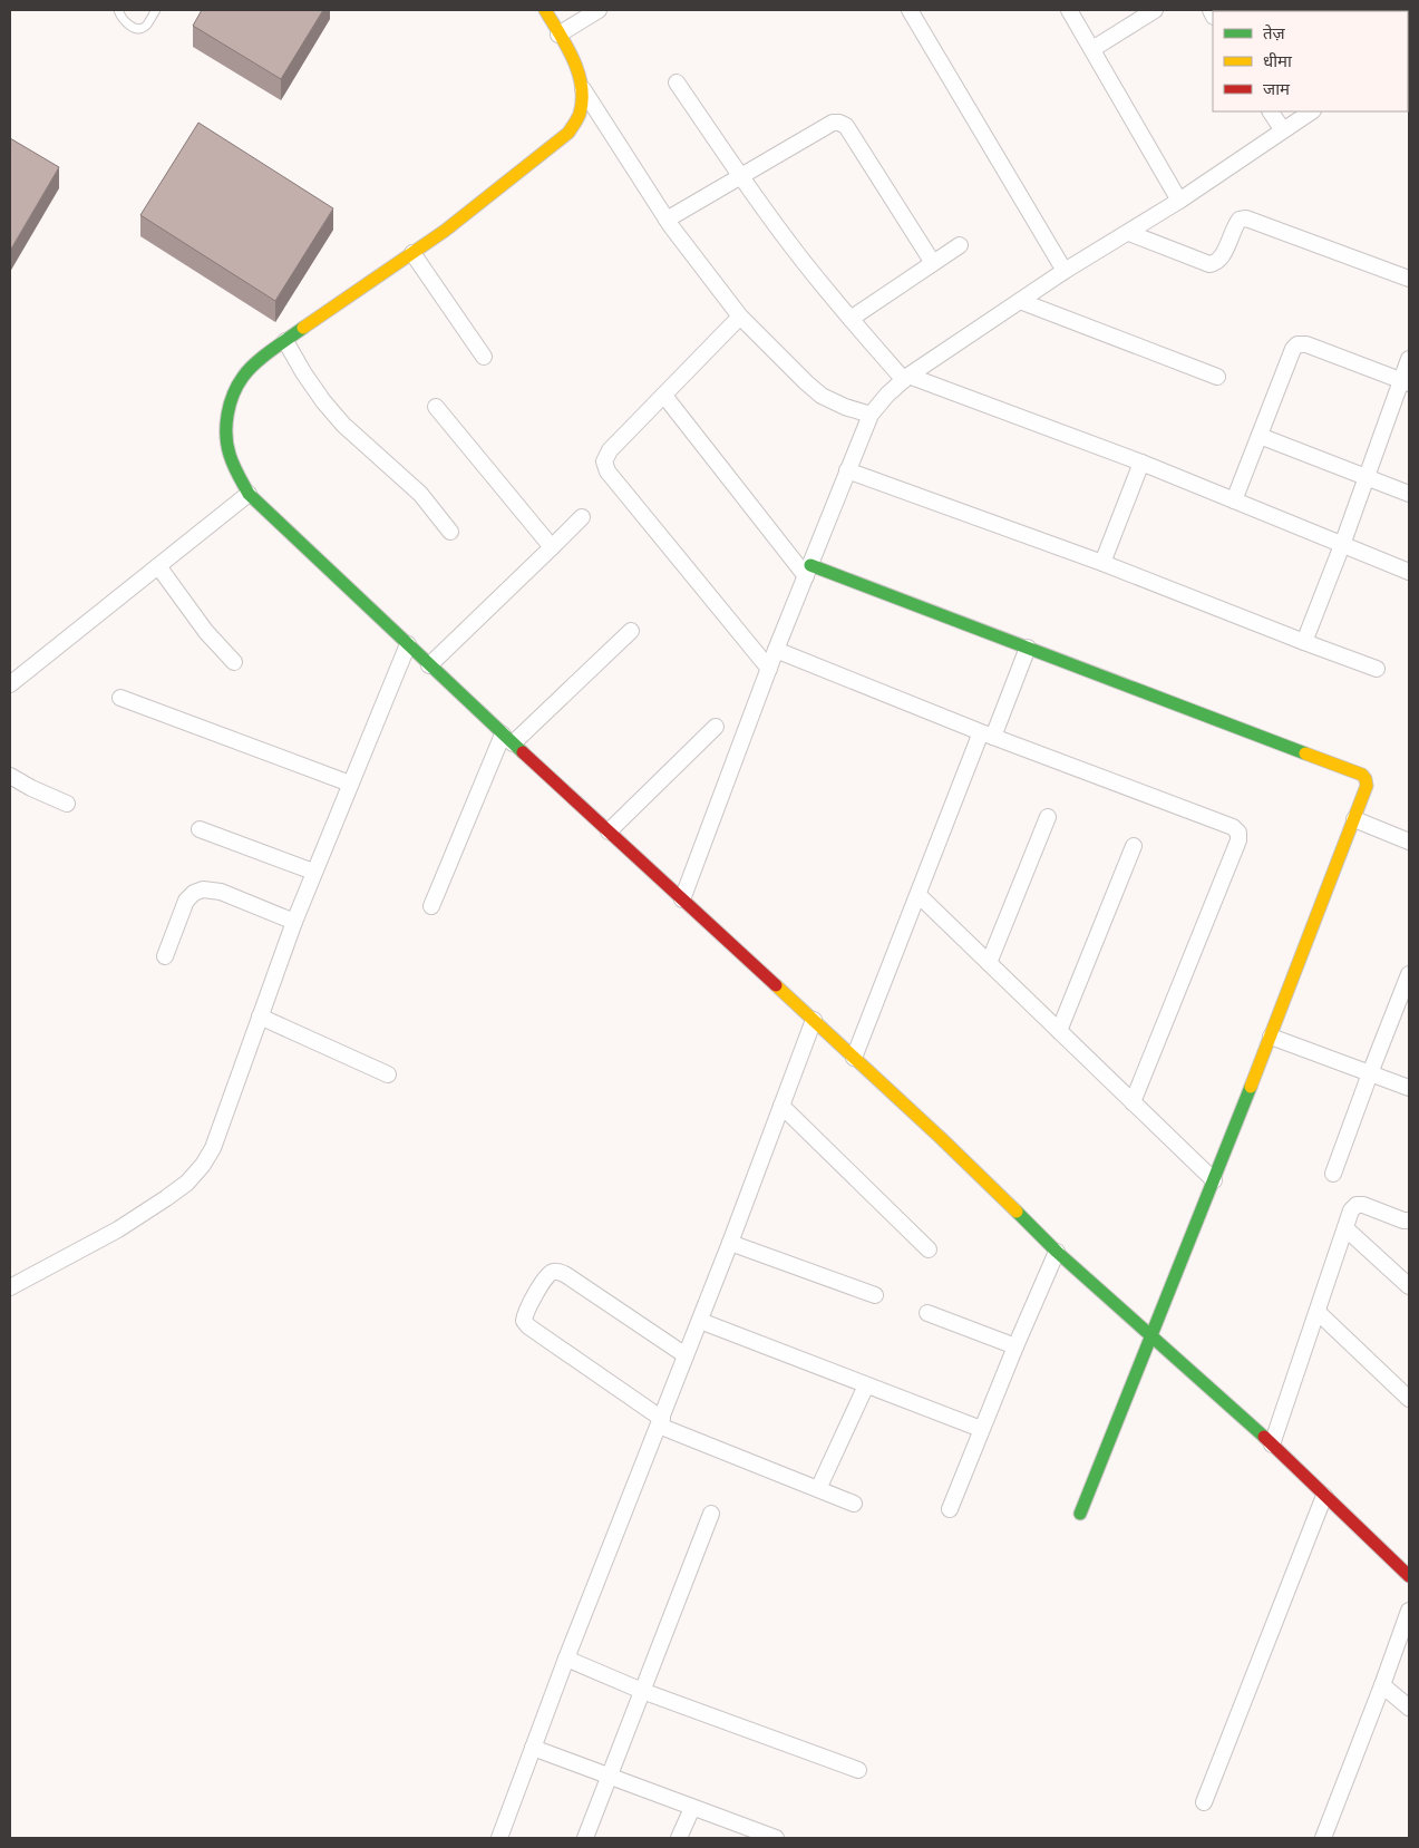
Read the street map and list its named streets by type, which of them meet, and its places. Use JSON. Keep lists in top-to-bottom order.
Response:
{
  "legend": ["तेज़", "धीमा", "जाम"]
}
